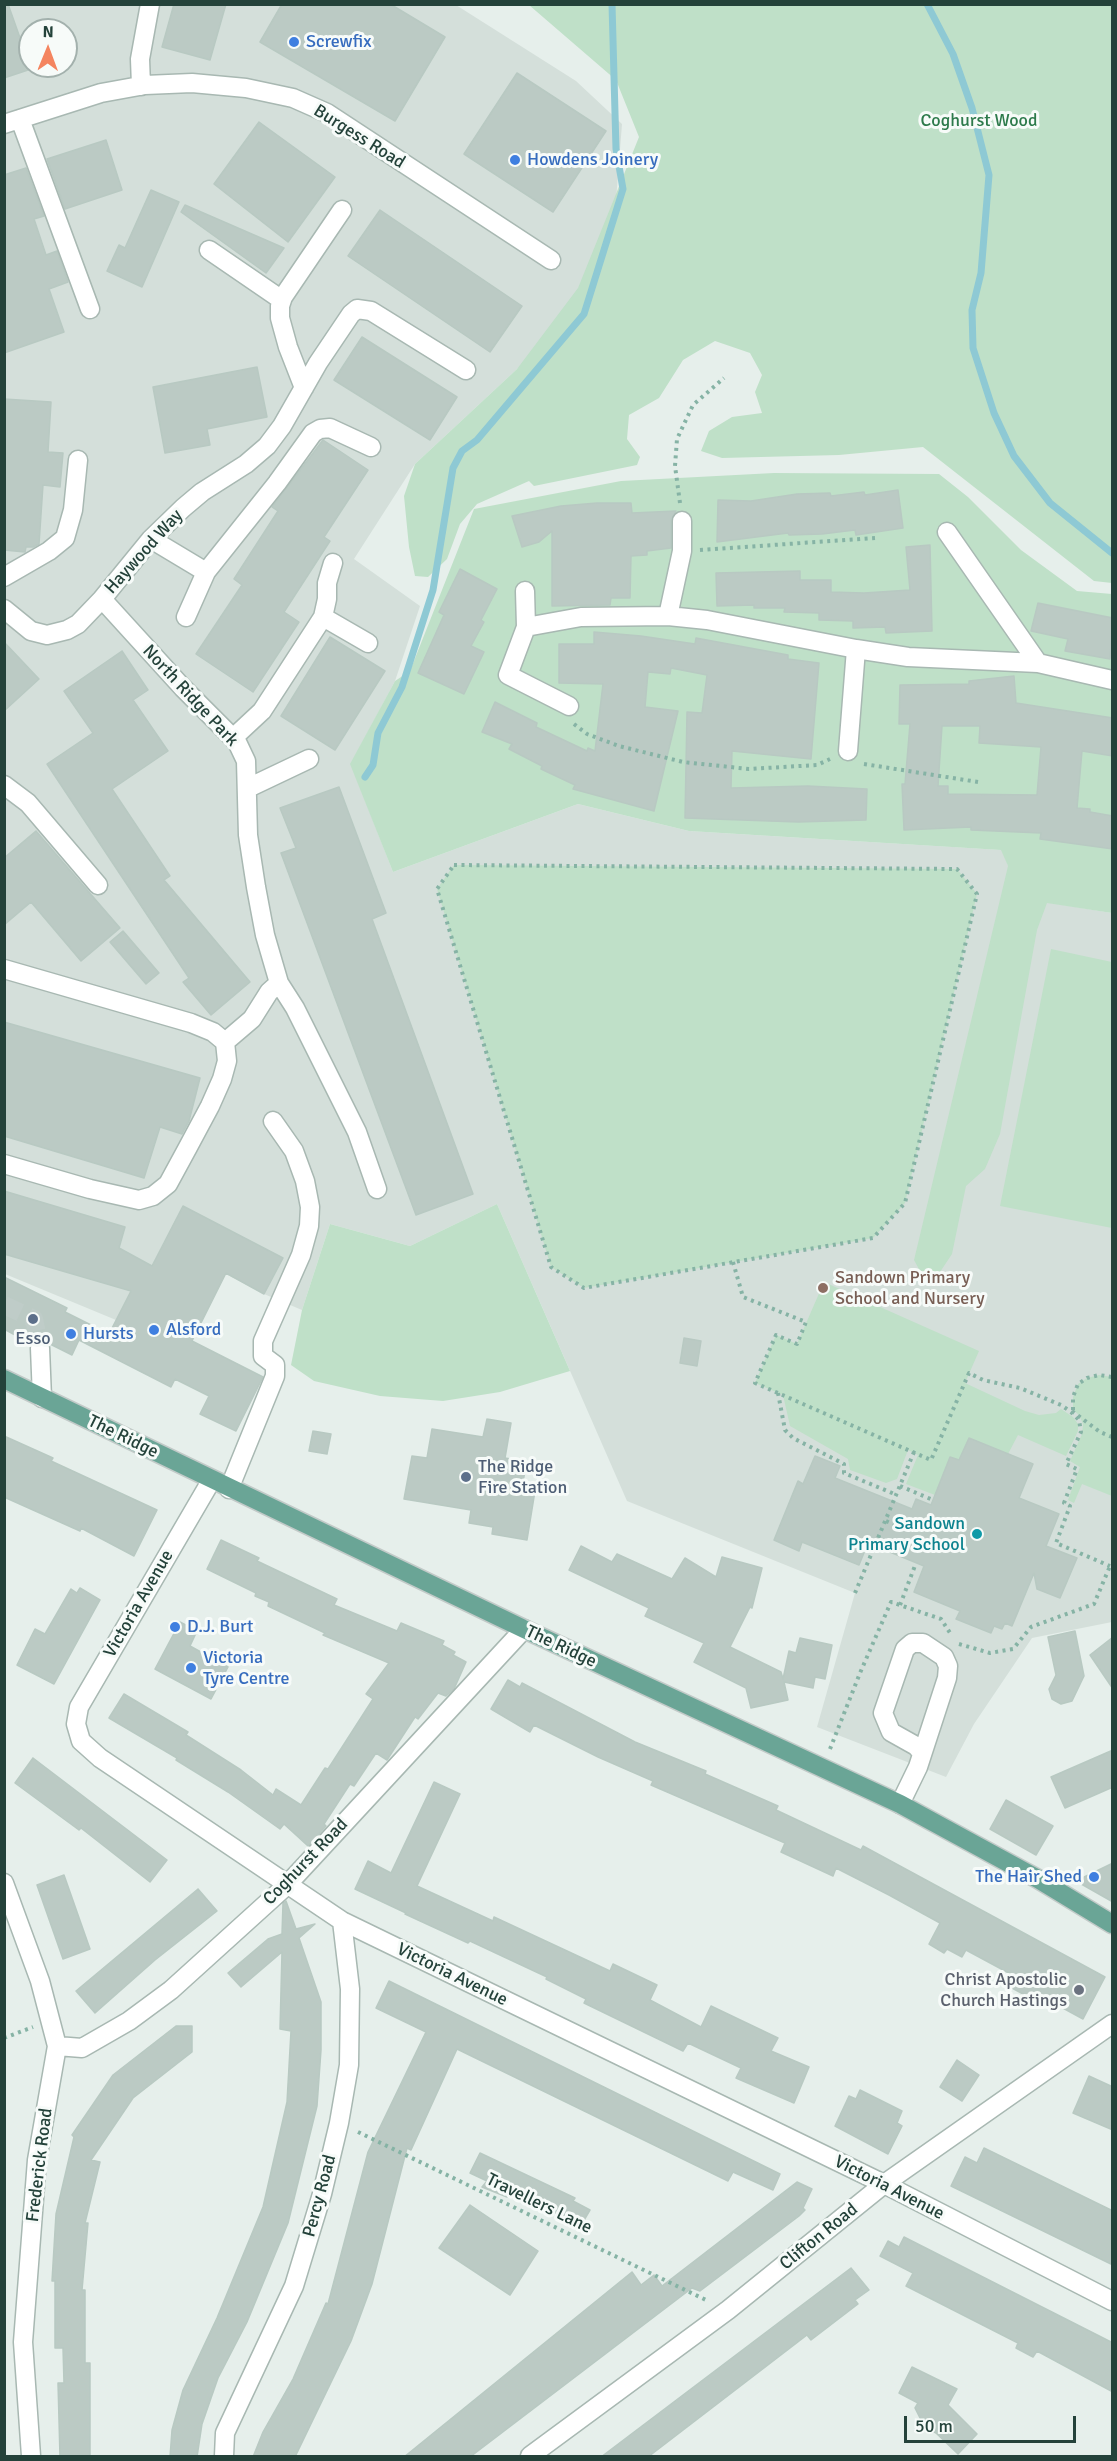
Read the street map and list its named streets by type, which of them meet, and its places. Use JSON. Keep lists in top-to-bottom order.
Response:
{
  "streets": {
    "main road": ["The Ridge"],
    "street": [
      "Burgess Road",
      "Haywood Way",
      "North Ridge Park",
      "Victoria Avenue",
      "Coghurst Road",
      "Frederick Road",
      "Percy Road",
      "Clifton Road"
    ],
    "path": ["Travellers Lane"]
  },
  "crossings": [
    ["Haywood Way", "North Ridge Park"],
    ["The Ridge", "Victoria Avenue"],
    ["The Ridge", "Coghurst Road"],
    ["Victoria Avenue", "Coghurst Road"],
    ["Victoria Avenue", "Percy Road"],
    ["Victoria Avenue", "Clifton Road"],
    ["Coghurst Road", "Frederick Road"],
    ["Percy Road", "Travellers Lane"],
    ["Travellers Lane", "Clifton Road"]
  ],
  "parks": ["Coghurst Wood"],
  "places": [
    "Screwfix",
    "Howdens Joinery",
    "Sandown Primary School and Nursery",
    "Esso",
    "Alsford",
    "Hursts",
    "The Ridge Fire Station",
    "Sandown Primary School",
    "D.J. Burt",
    "Victoria Tyre Centre",
    "The Hair Shed",
    "Christ Apostolic Church Hastings"
  ],
  "scale_bar": "50 m",
  "north": "top"
}
